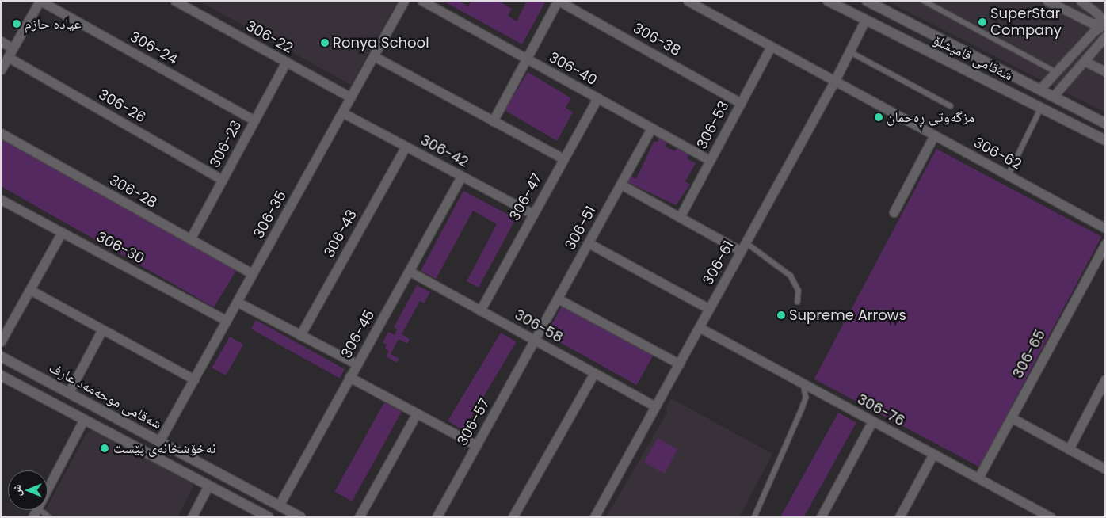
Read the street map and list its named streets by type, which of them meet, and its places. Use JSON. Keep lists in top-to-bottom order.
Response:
{
  "streets": {
    "street": [
      "306-22",
      "306-38",
      "306-24",
      "شەقامی قامیشلۆ",
      "306-40",
      "306-26",
      "306-53",
      "306-23",
      "306-42",
      "306-62",
      "306-28",
      "306-47",
      "306-35",
      "306-51",
      "306-43",
      "306-30",
      "306-61",
      "306-58",
      "306-45",
      "306-65",
      "شەقامی موحەمەد عارف",
      "306-76",
      "306-57"
    ]
  },
  "crossings": [
    ["306-22", "306-23"],
    ["306-22", "306-35"],
    ["306-38", "306-53"],
    ["306-24", "306-23"],
    ["شەقامی قامیشلۆ", "306-61"],
    ["306-40", "306-53"],
    ["306-40", "306-47"],
    ["306-40", "306-51"],
    ["306-26", "306-23"],
    ["306-53", "306-62"],
    ["306-23", "306-28"],
    ["306-42", "306-47"],
    ["306-42", "306-35"],
    ["306-42", "306-43"],
    ["306-42", "306-45"],
    ["306-62", "306-61"],
    ["306-28", "306-35"],
    ["306-47", "306-58"],
    ["306-35", "306-30"],
    ["306-35", "شەقامی موحەمەد عارف"],
    ["306-51", "306-58"],
    ["306-51", "306-57"],
    ["306-61", "306-58"],
    ["306-61", "306-76"],
    ["306-58", "306-45"],
    ["306-58", "306-57"],
    ["306-45", "شەقامی موحەمەد عارف"],
    ["306-65", "306-76"]
  ],
  "places": [
    "SuperStar Company",
    "عياده حازم",
    "Ronya School",
    "مزگەوتی ڕەحمان",
    "Supreme Arrows",
    "نەخۆشخانەی پێست"
  ],
  "north": "left"
}
